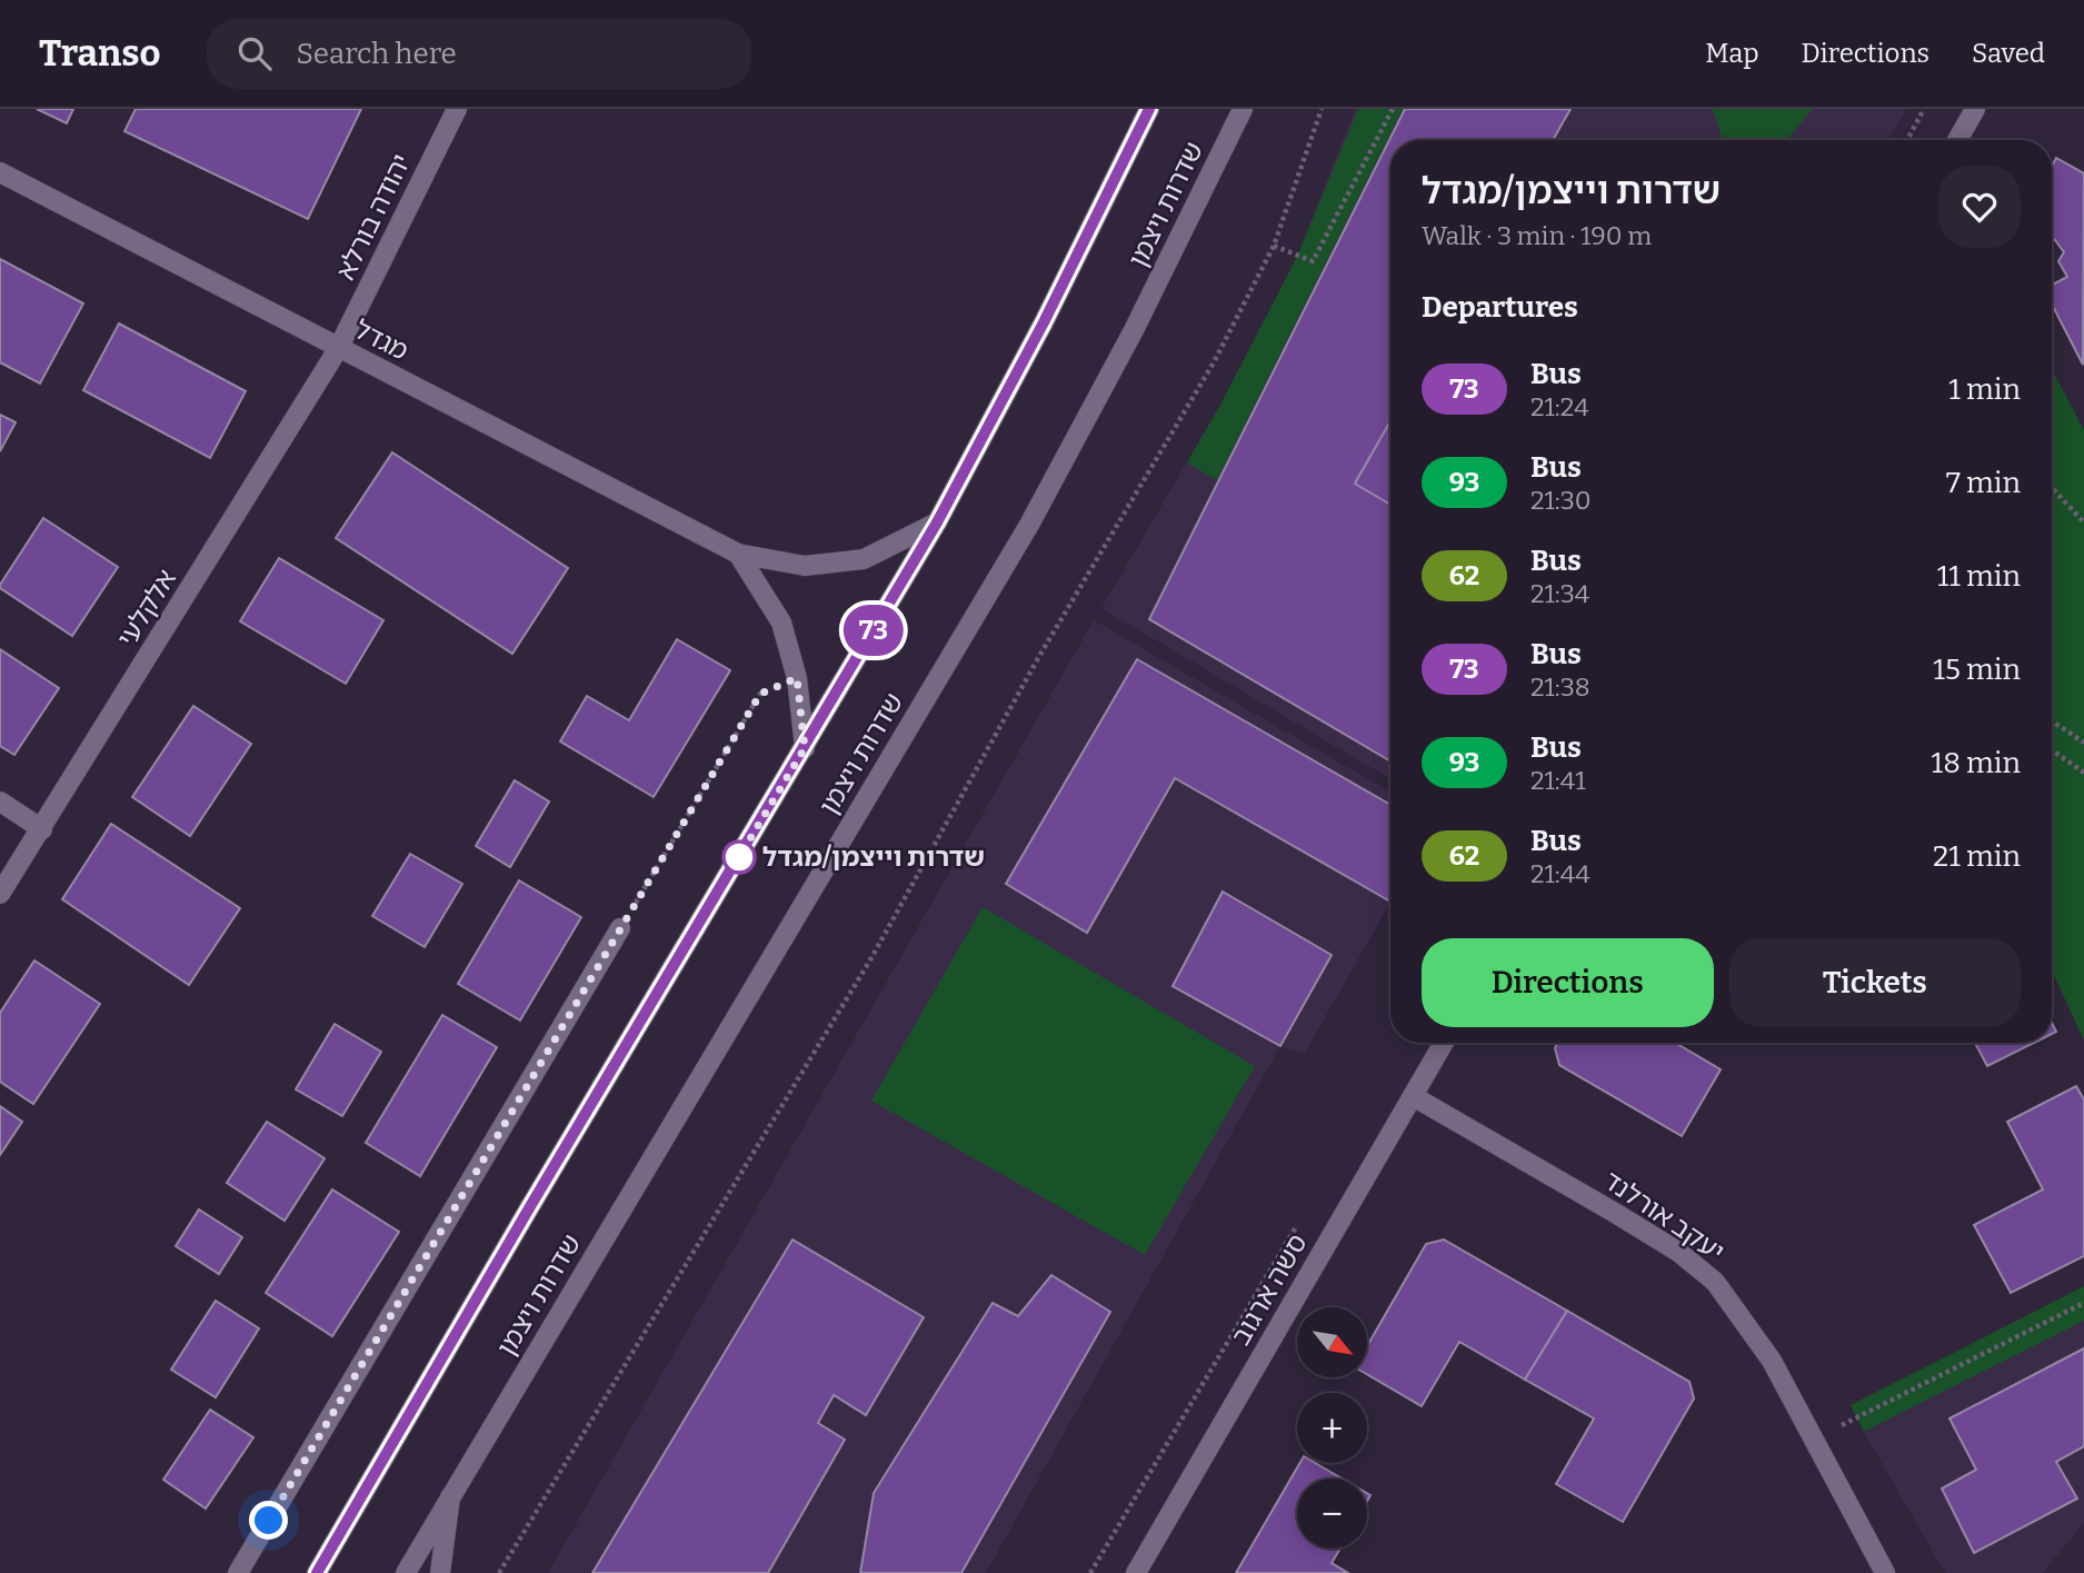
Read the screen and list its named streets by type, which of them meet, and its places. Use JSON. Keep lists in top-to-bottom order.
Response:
{
  "streets": {
    "street": [
      "שדרות ויצמן",
      "יהודה בורלא",
      "מגדל",
      "אלקלעי",
      "יעקב אורלנד",
      "סשה ארגוב"
    ]
  },
  "crossings": [
    ["שדרות ויצמן", "מגדל"],
    ["יהודה בורלא", "מגדל"],
    ["יהודה בורלא", "אלקלעי"],
    ["מגדל", "אלקלעי"],
    ["יעקב אורלנד", "סשה ארגוב"]
  ],
  "places": ["שדרות וייצמן/מגדל"],
  "lines": ["bus line 73"],
  "north": "bottom right",
  "page": {
    "header": "Transo",
    "search": "Search here",
    "nav": ["Map", "Directions", "Saved"],
    "on_map": "73",
    "heading": [
      ["שדרות וייצמן/מגדל", "Walk · 3 min · 190 m"],
      "Departures"
    ],
    "list": [
      {
        "mark": "73",
        "name": "Bus",
        "note": "21:24",
        "value": "1 min"
      },
      {
        "mark": "93",
        "name": "Bus",
        "note": "21:30",
        "value": "7 min"
      },
      {
        "mark": "62",
        "name": "Bus",
        "note": "21:34",
        "value": "11 min"
      },
      {
        "mark": "73",
        "name": "Bus",
        "note": "21:38",
        "value": "15 min"
      },
      {
        "mark": "93",
        "name": "Bus",
        "note": "21:41",
        "value": "18 min"
      },
      {
        "mark": "62",
        "name": "Bus",
        "note": "21:44",
        "value": "21 min"
      }
    ],
    "buttons": ["Directions", "Tickets"],
    "map_buttons": ["+", "−"]
  }
}
